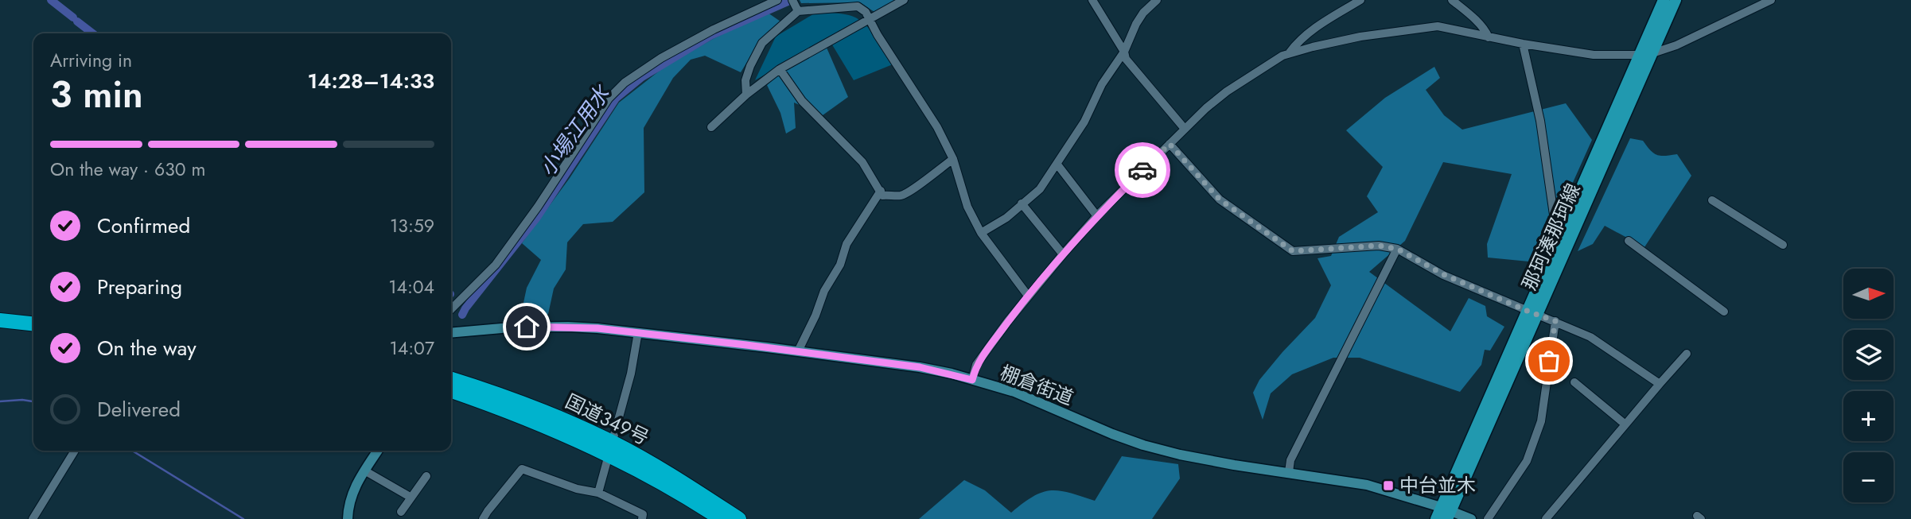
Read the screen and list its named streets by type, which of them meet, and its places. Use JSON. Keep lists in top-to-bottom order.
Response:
{
  "streets": {
    "highway": ["国道349号"],
    "main road": ["那珂湊那珂線"],
    "street": ["棚倉街道"]
  },
  "crossings": [
    ["那珂湊那珂線", "棚倉街道"]
  ],
  "water": ["小場江用水"],
  "places": {
    "transit": ["中台並木"]
  },
  "north": "right",
  "page": {
    "heading": ["3 min", "Arriving in", "14:28–14:33"],
    "bar": "On the way · 630 m",
    "list": [
      ["Confirmed", "13:59"],
      ["Preparing", "14:04"],
      ["On the way", "14:07"],
      "Delivered"
    ],
    "map_buttons": ["+", "−"]
  }
}
